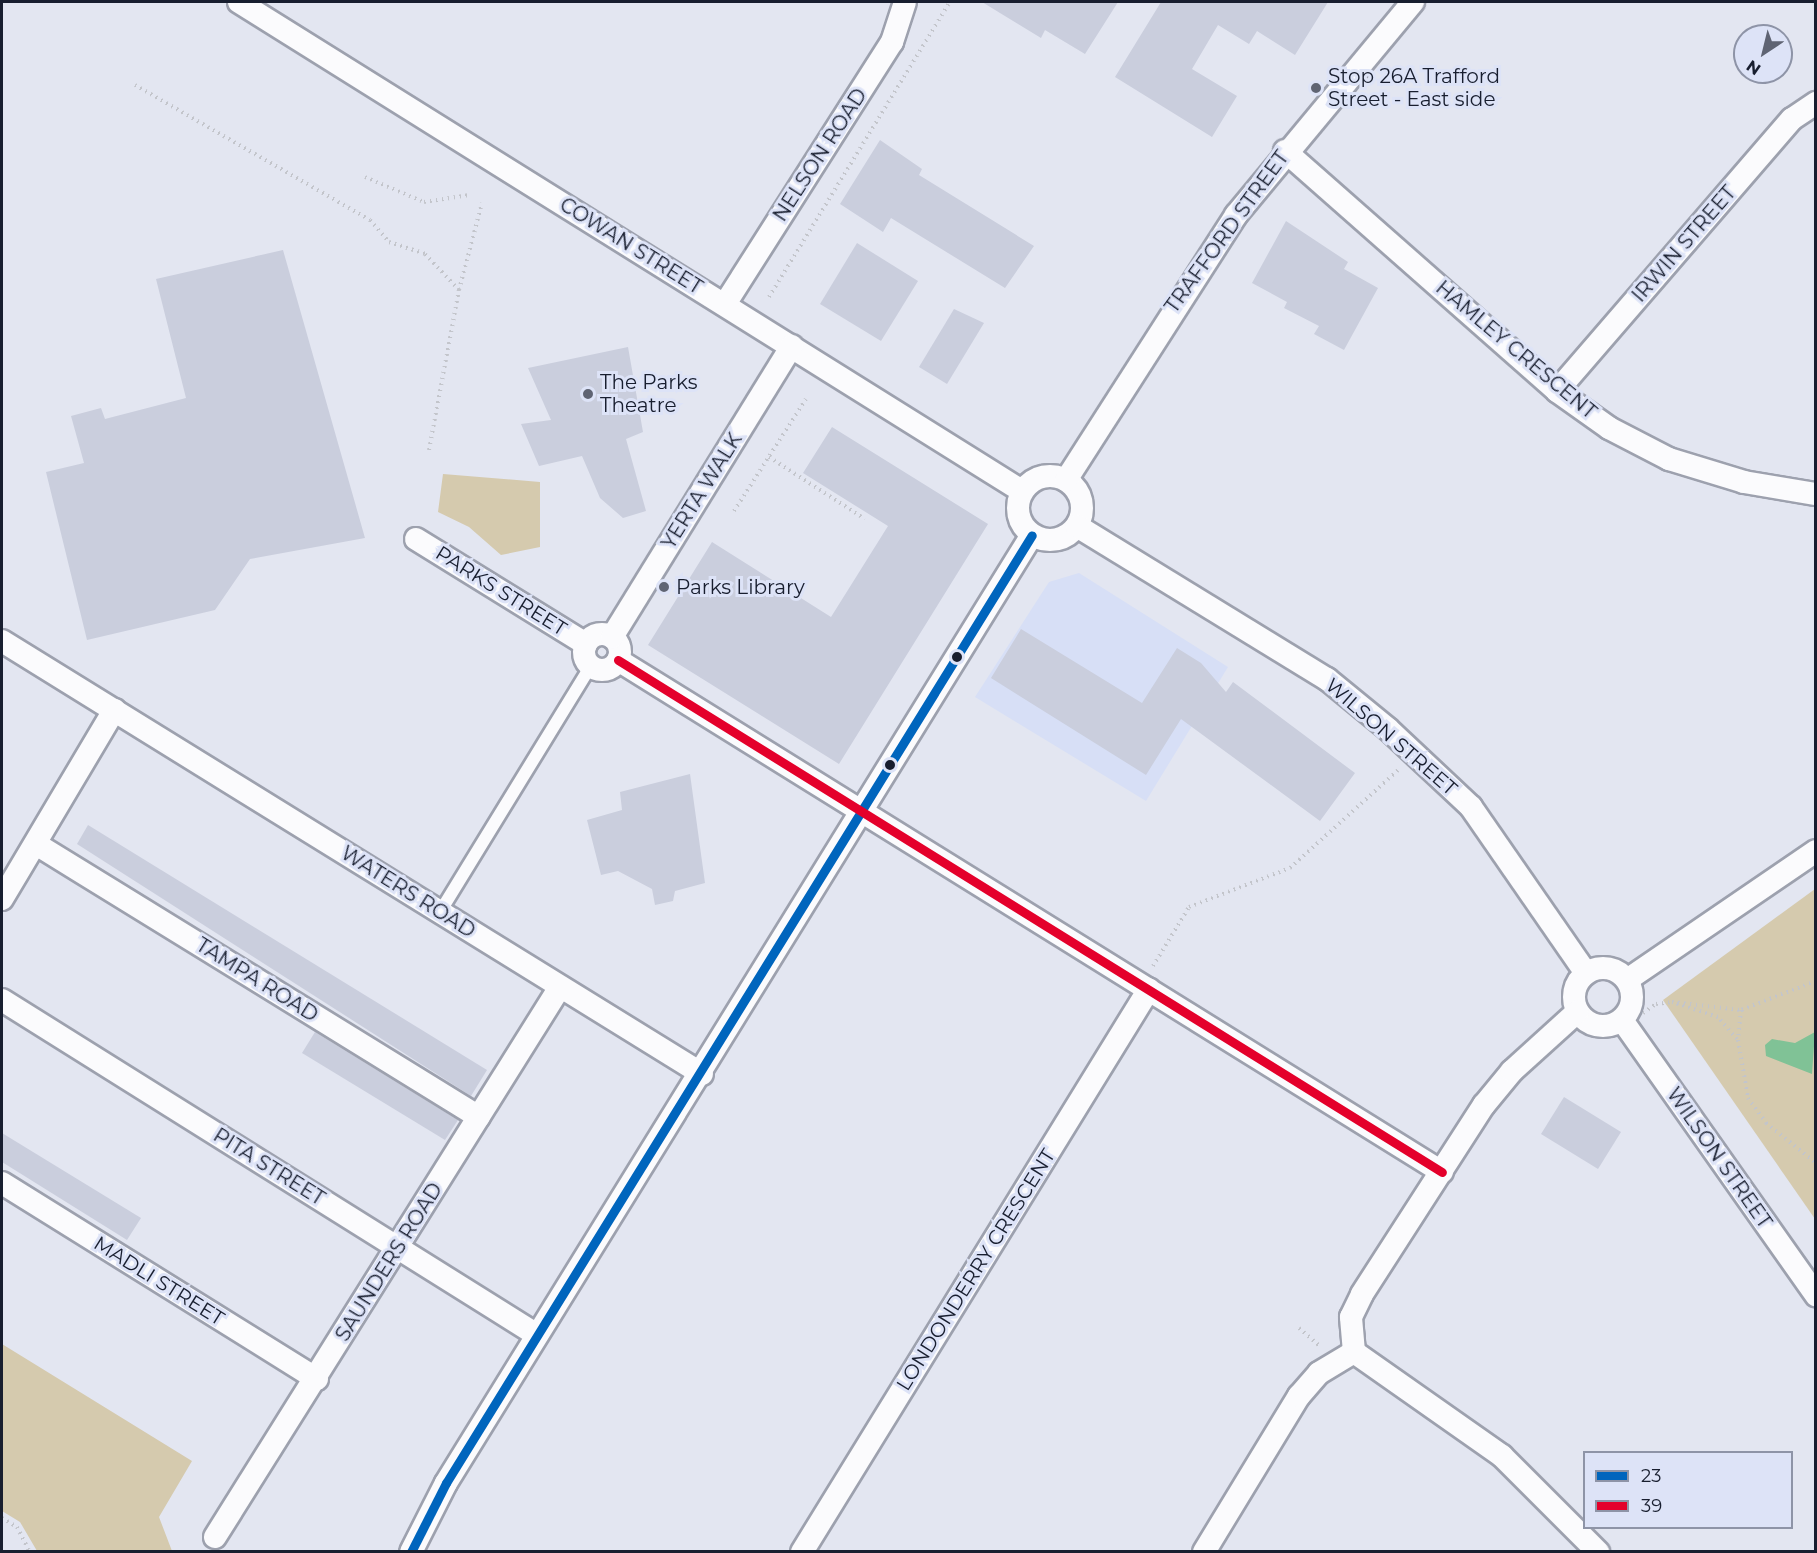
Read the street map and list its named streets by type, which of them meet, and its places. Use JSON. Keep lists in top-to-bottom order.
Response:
{
  "streets": {
    "street": [
      "NELSON ROAD",
      "TRAFFORD STREET",
      "IRWIN STREET",
      "COWAN STREET",
      "HAMLEY CRESCENT",
      "YERTA WALK",
      "PARKS STREET",
      "WILSON STREET",
      "WATERS ROAD",
      "TAMPA ROAD",
      "PITA STREET",
      "SAUNDERS ROAD",
      "LONDONDERRY CRESCENT",
      "MADLI STREET"
    ]
  },
  "crossings": [
    ["NELSON ROAD", "COWAN STREET"],
    ["TRAFFORD STREET", "COWAN STREET"],
    ["TRAFFORD STREET", "HAMLEY CRESCENT"],
    ["TRAFFORD STREET", "WILSON STREET"],
    ["IRWIN STREET", "HAMLEY CRESCENT"],
    ["COWAN STREET", "YERTA WALK"],
    ["COWAN STREET", "WILSON STREET"],
    ["YERTA WALK", "PARKS STREET"],
    ["WATERS ROAD", "SAUNDERS ROAD"],
    ["TAMPA ROAD", "SAUNDERS ROAD"],
    ["PITA STREET", "SAUNDERS ROAD"],
    ["SAUNDERS ROAD", "MADLI STREET"]
  ],
  "places": ["Stop 26A Trafford Street - East side", "The Parks Theatre", "Parks Library"],
  "lines": ["transit line 23", "transit line 39"],
  "legend": ["23", "39"],
  "north": "bottom left"
}
